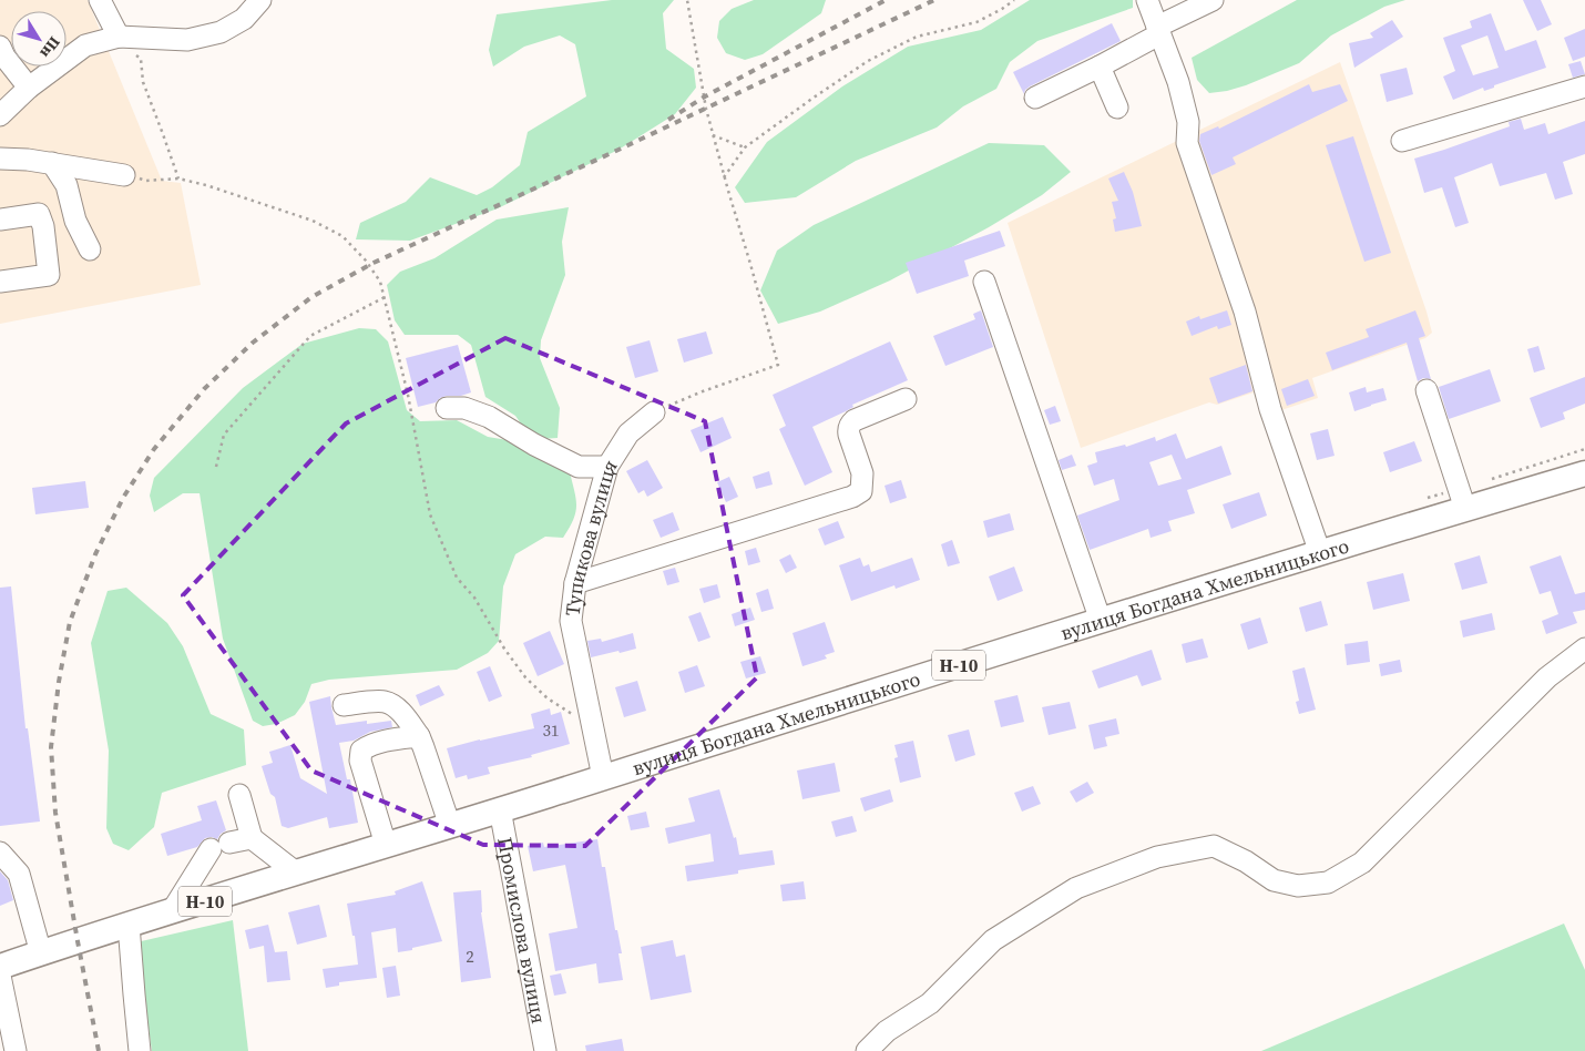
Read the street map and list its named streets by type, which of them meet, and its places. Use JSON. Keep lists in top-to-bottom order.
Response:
{
  "streets": {
    "main road": ["вулиця Богдана Хмельницького", "Н-10"],
    "street": ["Тупикова вулиця", "Промислова вулиця"]
  },
  "crossings": [
    ["Тупикова вулиця", "вулиця Богдана Хмельницького"],
    ["вулиця Богдана Хмельницького", "Промислова вулиця"]
  ],
  "house_numbers": ["31", "2"],
  "north": "bottom right"
}
